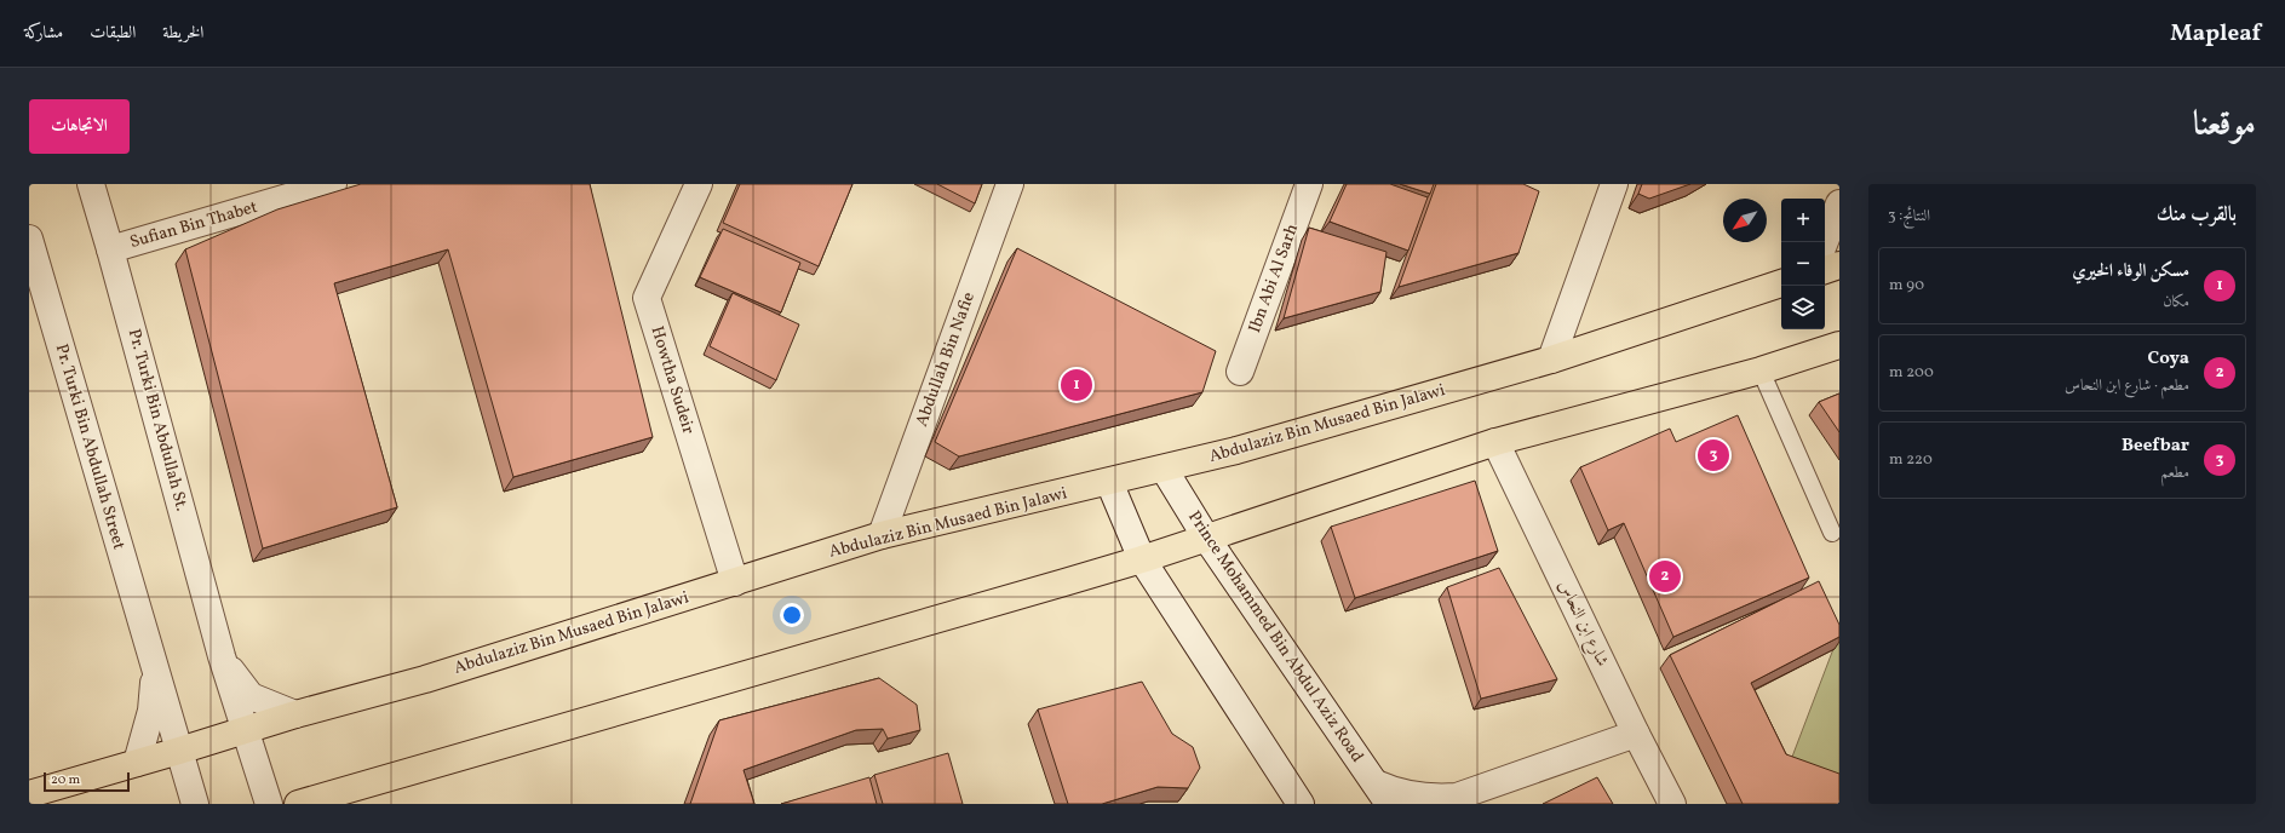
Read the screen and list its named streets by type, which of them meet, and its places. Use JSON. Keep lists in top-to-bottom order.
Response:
{
  "streets": {
    "main road": ["Abdulaziz Bin Musaed Bin Jalawi"],
    "street": [
      "Sufian Bin Thabet",
      "Ibn Abi Al Sarh",
      "Abdullah Bin Nafie",
      "Howtha Sudeir",
      "Pr. Turki Bin Abdullah St.",
      "Pr. Turki Bin Abdullah Street",
      "شارع ابن النحاس",
      "Prince Mohammed Bin Abdul Aziz Road"
    ]
  },
  "crossings": [
    ["Sufian Bin Thabet", "Pr. Turki Bin Abdullah St."],
    ["Abdullah Bin Nafie", "Abdulaziz Bin Musaed Bin Jalawi"],
    ["Howtha Sudeir", "Abdulaziz Bin Musaed Bin Jalawi"],
    ["Pr. Turki Bin Abdullah St.", "Abdulaziz Bin Musaed Bin Jalawi"],
    ["Abdulaziz Bin Musaed Bin Jalawi", "Pr. Turki Bin Abdullah Street"],
    ["Abdulaziz Bin Musaed Bin Jalawi", "Prince Mohammed Bin Abdul Aziz Road"]
  ],
  "scale_bar": "20 m",
  "north": "bottom left",
  "page": {
    "header": "Mapleaf",
    "nav": ["الخريطة", "الطبقات", "مشاركة"],
    "title": "موقعنا",
    "buttons": "الاتجاهات",
    "heading": ["بالقرب منك", "النتائج: 3"],
    "map_buttons": ["+", "−"],
    "list": [
      {
        "mark": "1",
        "name": "مسكن الوفاء الخيري",
        "note": "مكان",
        "value": "90 m"
      },
      {
        "mark": "2",
        "name": "Coya",
        "note": "مطعم · شارع ابن النحاس",
        "value": "200 m"
      },
      {
        "mark": "3",
        "name": "Beefbar",
        "note": "مطعم",
        "value": "220 m"
      }
    ],
    "pins": ["1", "3", "2"],
    "scale": "20 m"
  }
}
